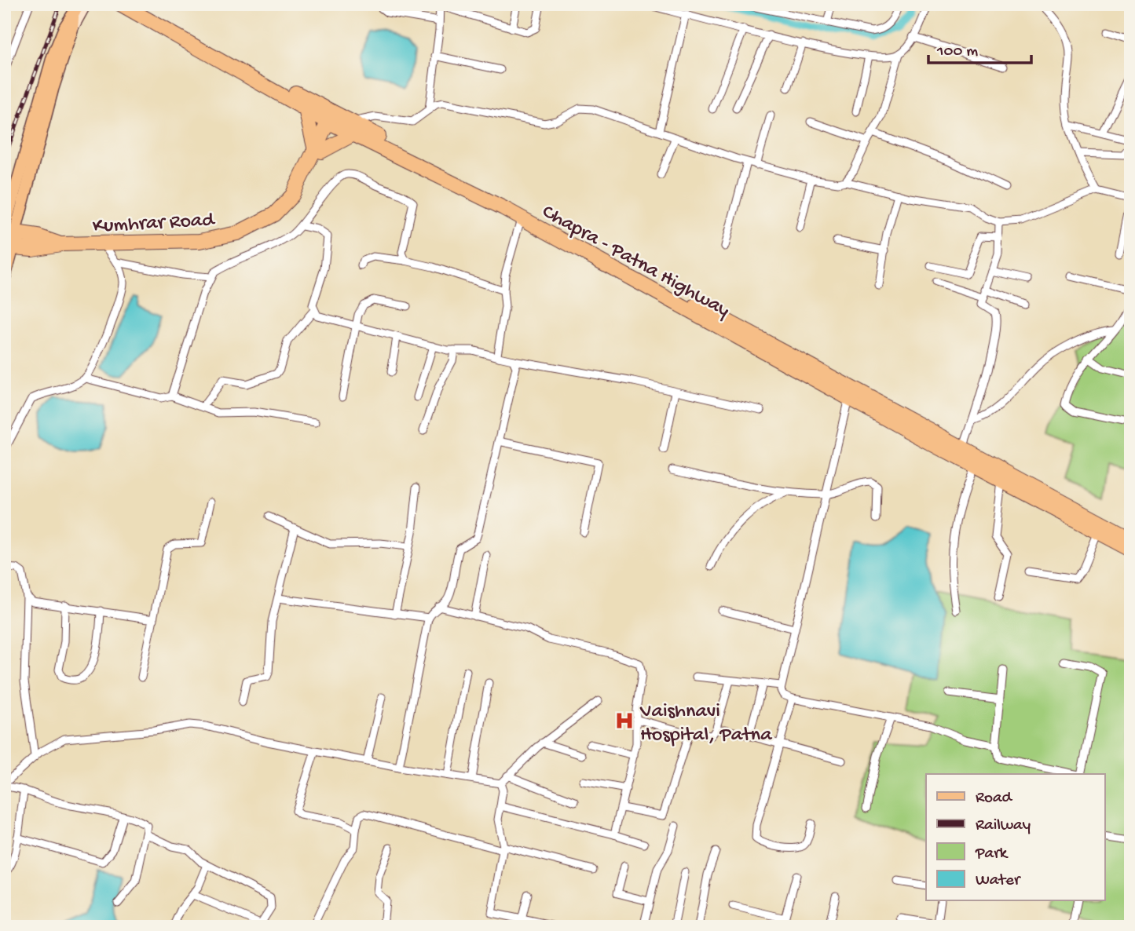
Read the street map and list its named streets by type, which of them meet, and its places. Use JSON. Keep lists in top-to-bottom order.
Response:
{
  "streets": {
    "highway": ["Kumhrar Road", "Chapra - Patna Highway"]
  },
  "crossings": [
    ["Kumhrar Road", "Chapra - Patna Highway"]
  ],
  "places": {
    "hospital": ["Vaishnavi Hospital, Patna"]
  },
  "legend": [
    "Road",
    "Railway",
    "Park",
    "Water"
  ],
  "scale_bar": "100 m"
}
